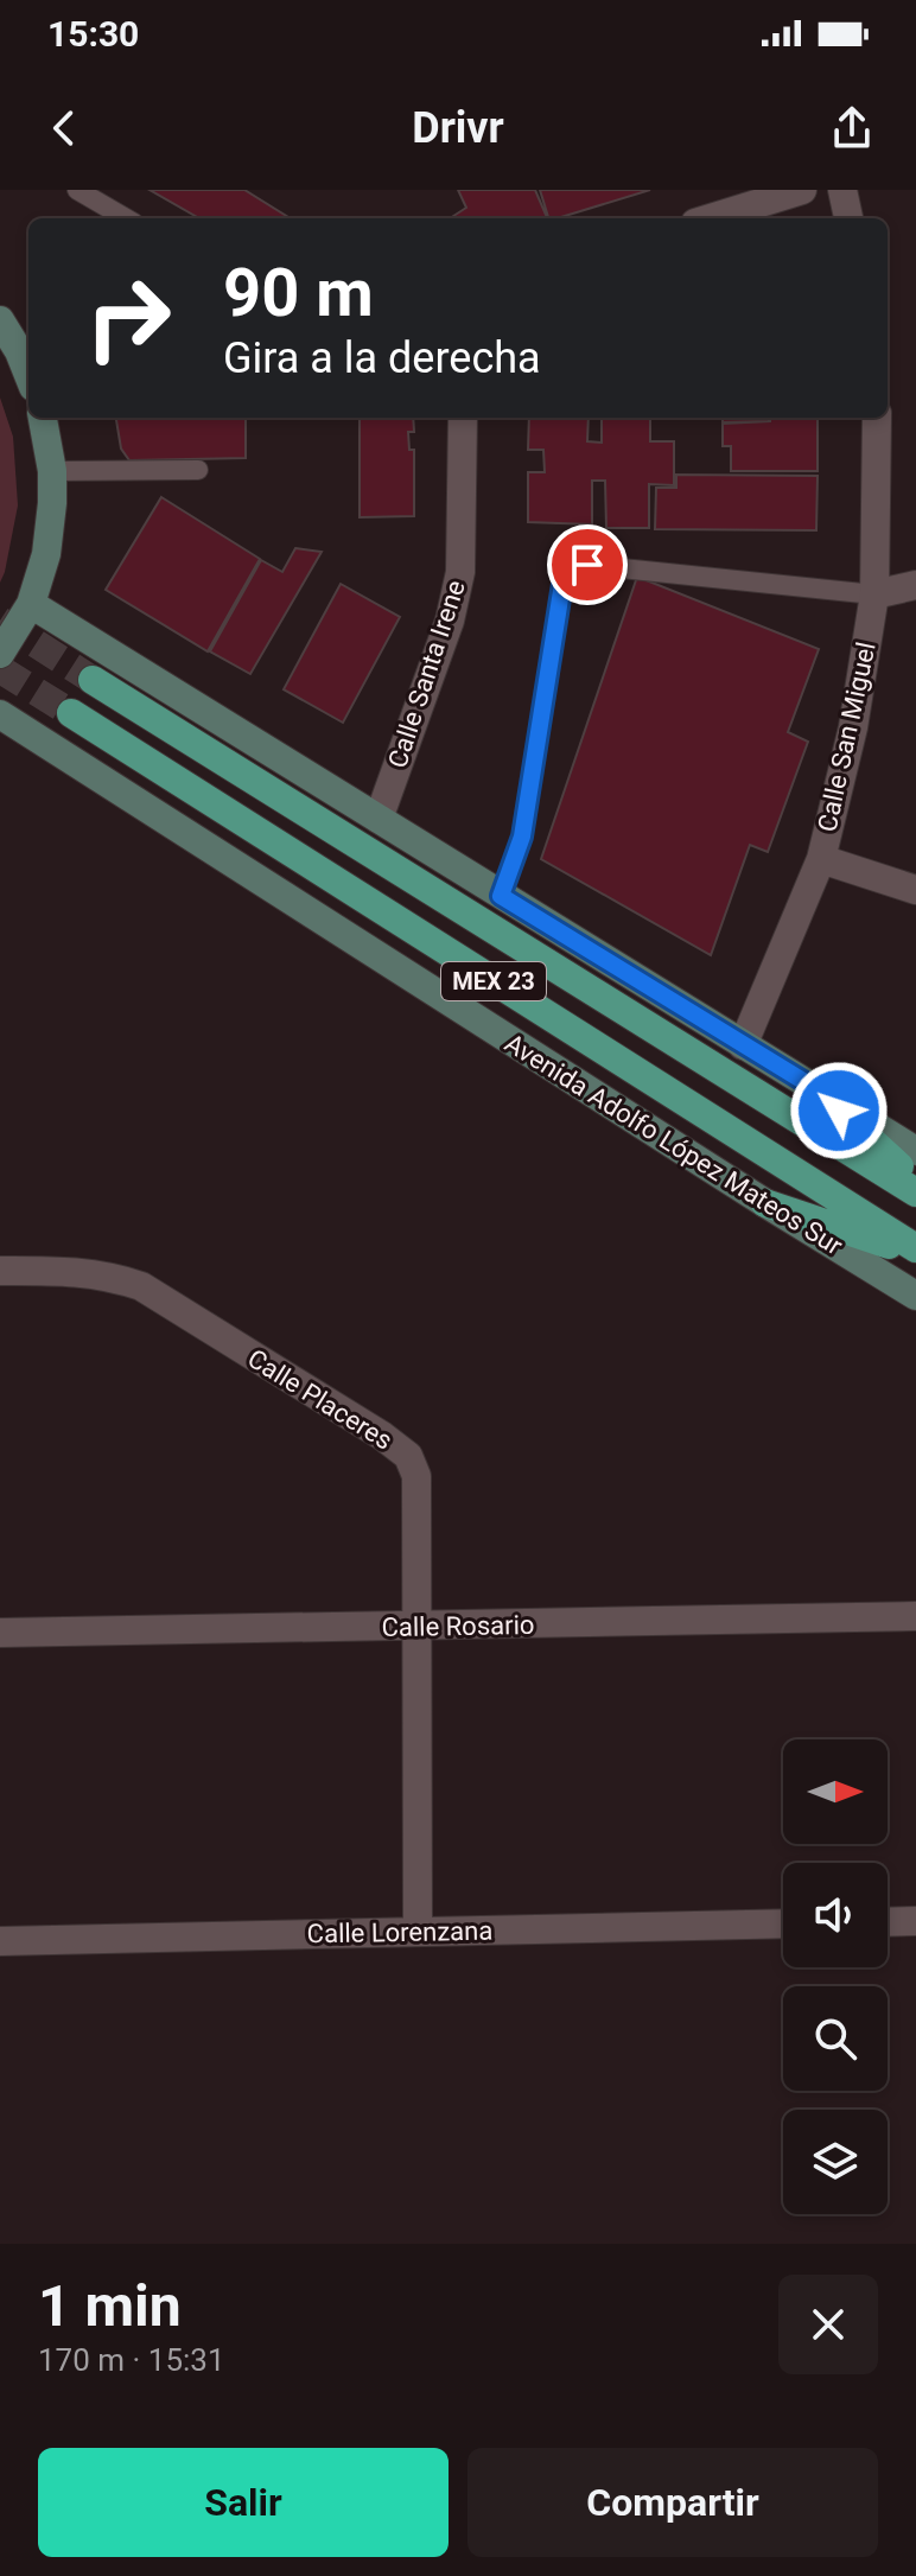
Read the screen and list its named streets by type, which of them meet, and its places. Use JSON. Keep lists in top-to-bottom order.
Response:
{
  "streets": {
    "main road": ["MEX 23", "Avenida Adolfo López Mateos Sur"],
    "street": [
      "Calle Santa Irene",
      "Calle San Miguel",
      "Calle Placeres",
      "Calle Rosario",
      "Calle Lorenzana"
    ]
  },
  "crossings": [
    ["Calle Placeres", "Calle Rosario"],
    ["Calle Placeres", "Calle Lorenzana"]
  ],
  "north": "right",
  "page": {
    "status": "15:30",
    "header": "Drivr",
    "turn": ["90 m", "Gira a la derecha"],
    "heading": ["1 min", "170 m · 15:31"],
    "buttons": ["Salir", "Compartir"]
  }
}
